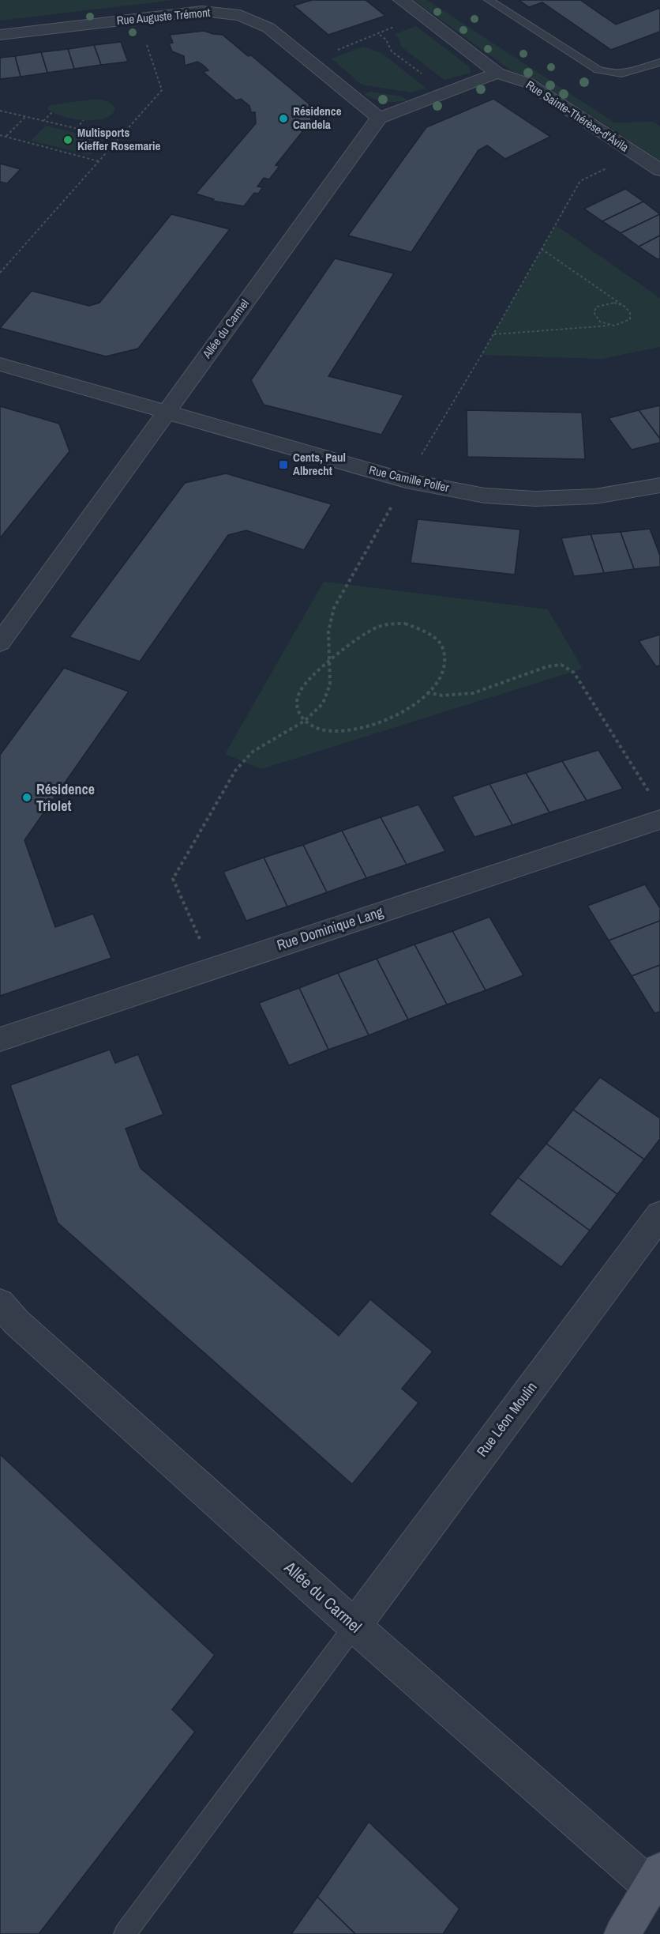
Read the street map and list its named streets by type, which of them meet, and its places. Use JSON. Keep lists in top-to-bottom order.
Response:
{
  "streets": {
    "street": [
      "Rue Auguste Trémont",
      "Rue Sainte-Thérèse-d'Ávila",
      "Allée du Carmel",
      "Rue Camille Polfer",
      "Rue Dominique Lang",
      "Rue Léon Moulin"
    ]
  },
  "crossings": [
    ["Rue Auguste Trémont", "Allée du Carmel"],
    ["Allée du Carmel", "Rue Camille Polfer"],
    ["Allée du Carmel", "Rue Léon Moulin"]
  ],
  "places": {
    "other": ["Résidence Candela", "Multisports Kieffer Rosemarie", "Résidence Triolet"],
    "transit": ["Cents, Paul Albrecht"]
  }
}
